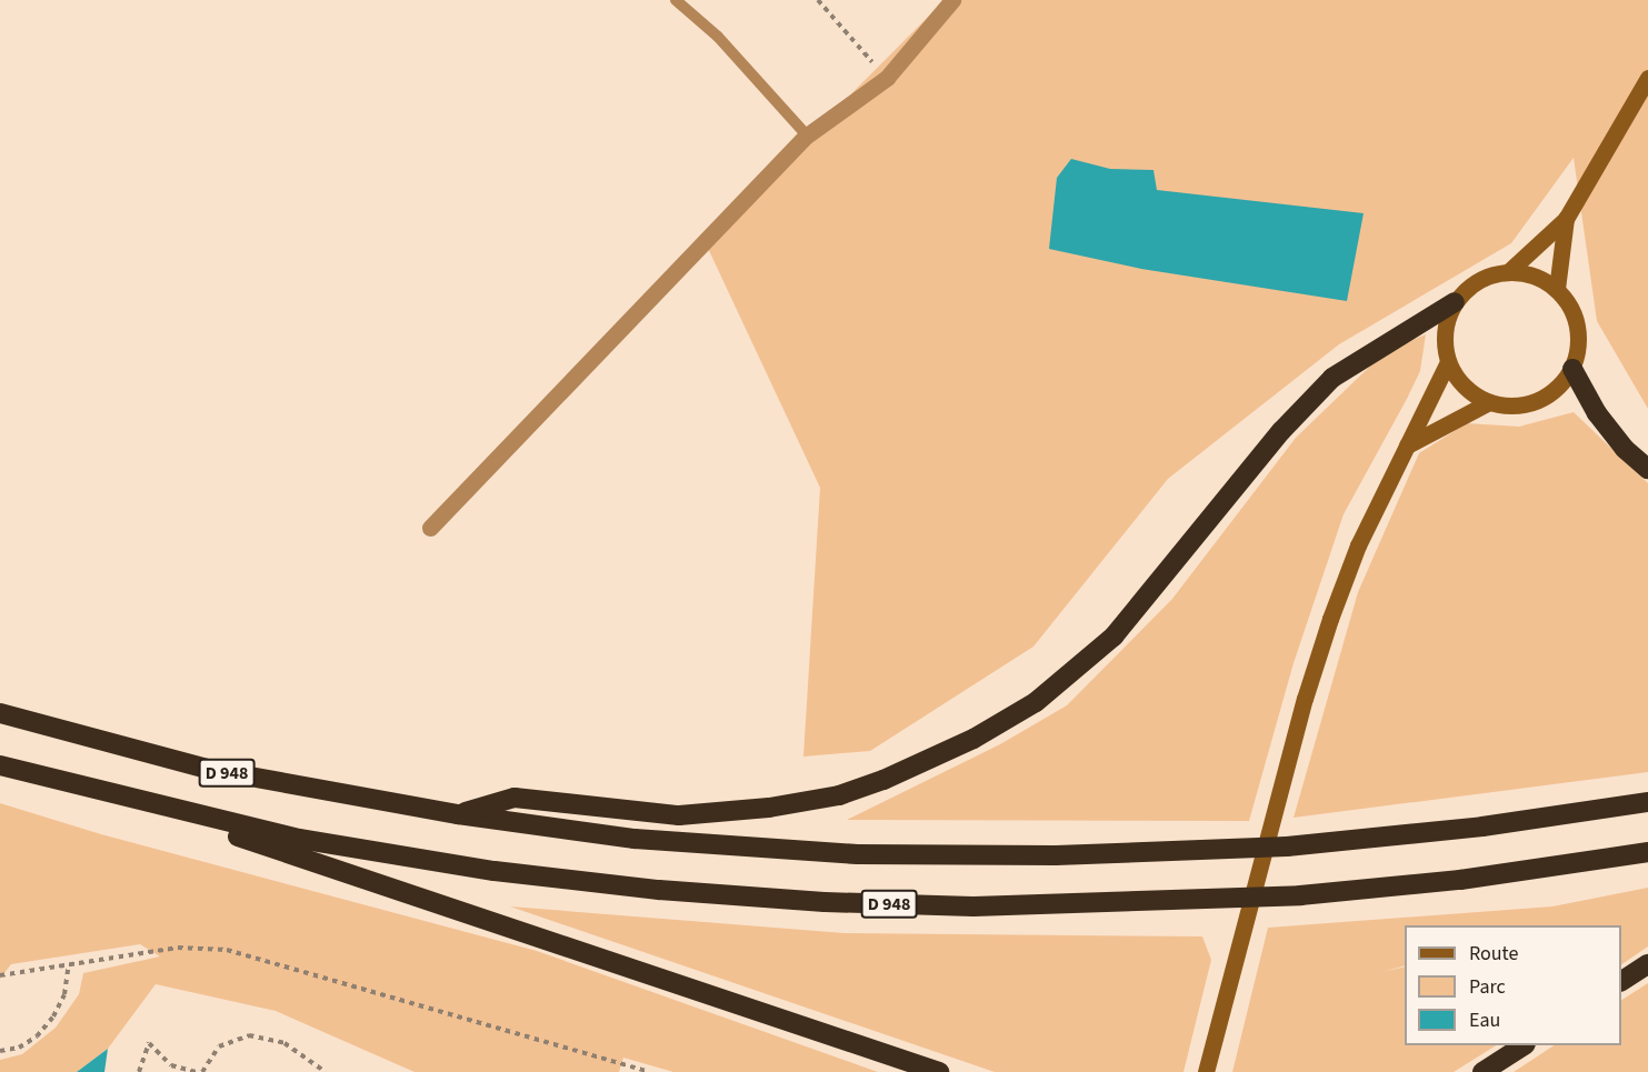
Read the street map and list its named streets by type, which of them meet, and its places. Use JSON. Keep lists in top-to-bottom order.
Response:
{
  "streets": {
    "highway": ["D 948"]
  },
  "legend": ["Route", "Parc", "Eau"]
}
